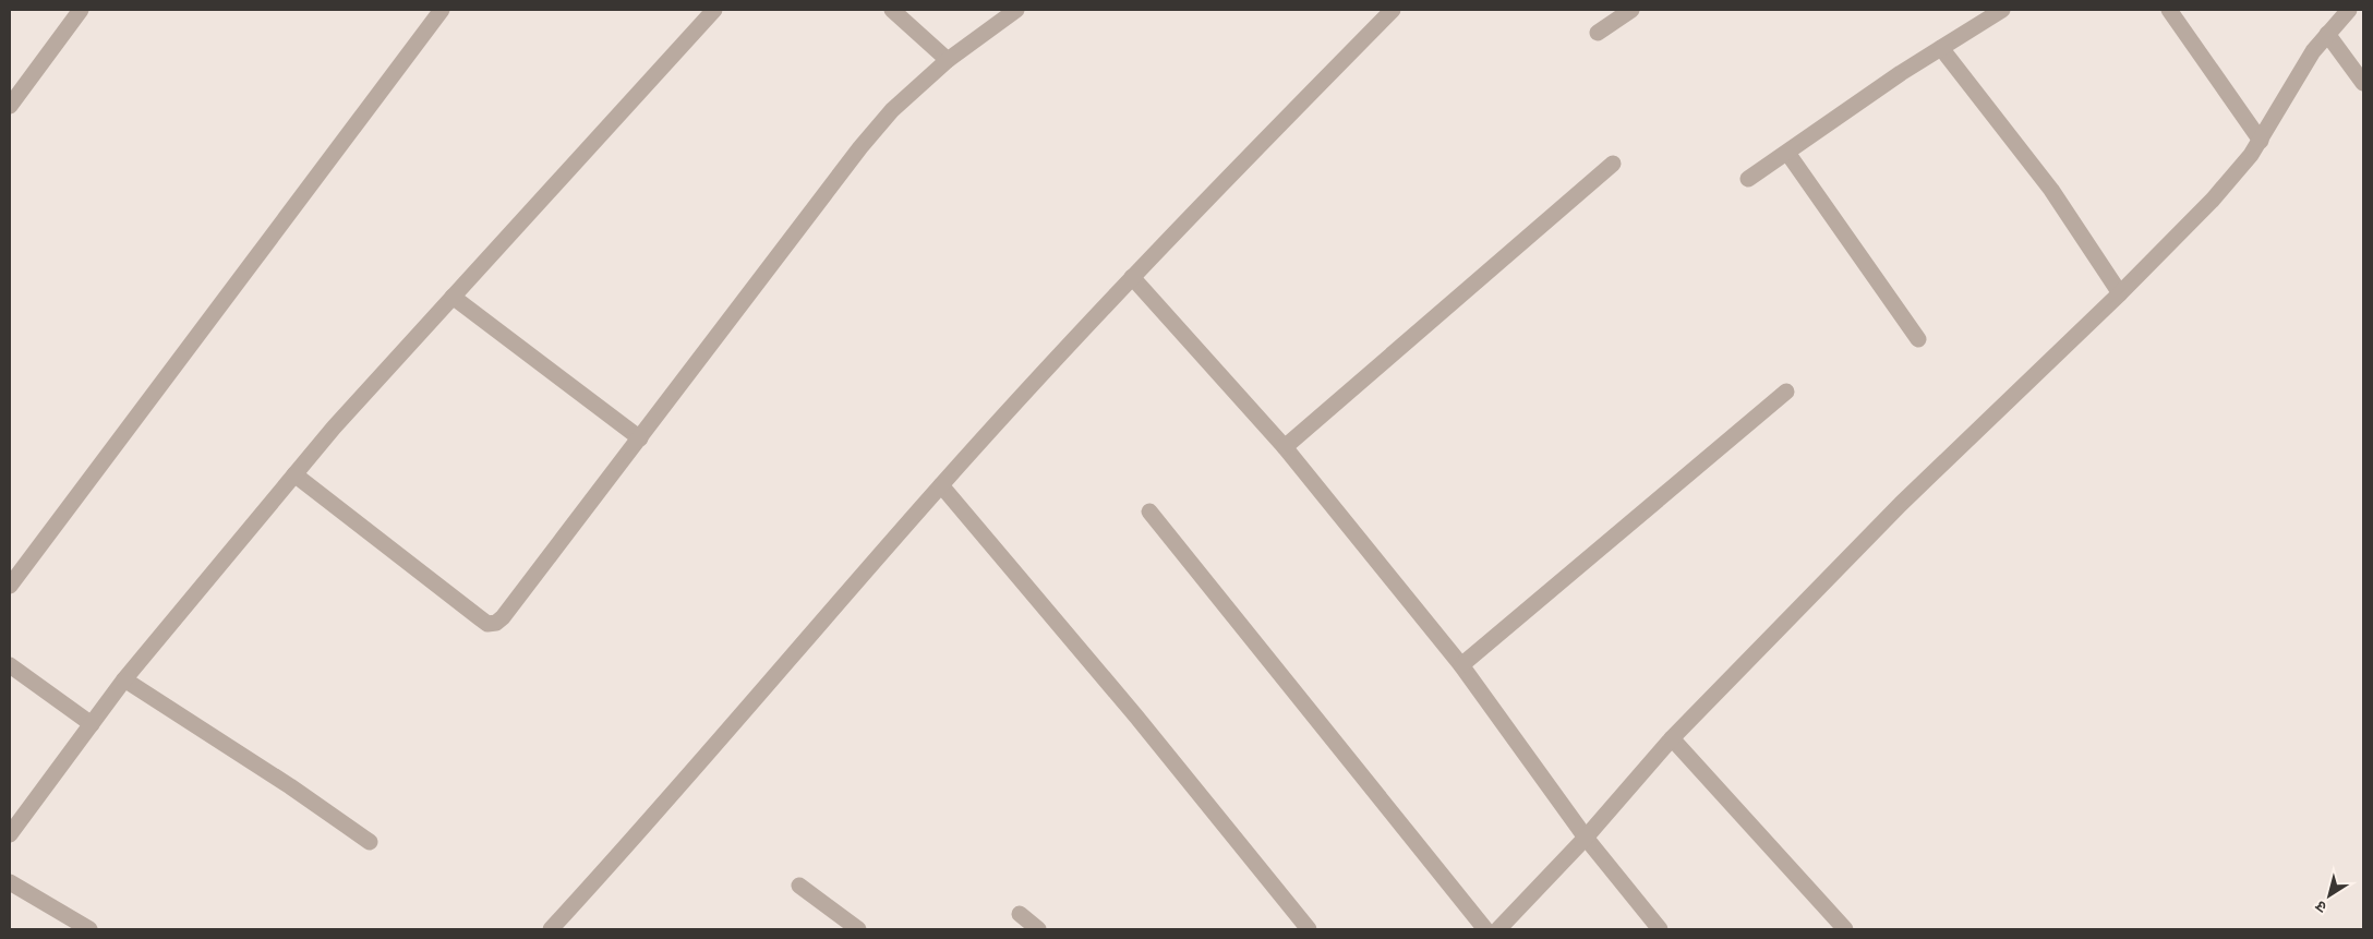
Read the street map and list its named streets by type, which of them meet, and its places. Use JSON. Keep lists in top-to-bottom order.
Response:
{
  "north": "bottom left"
}
